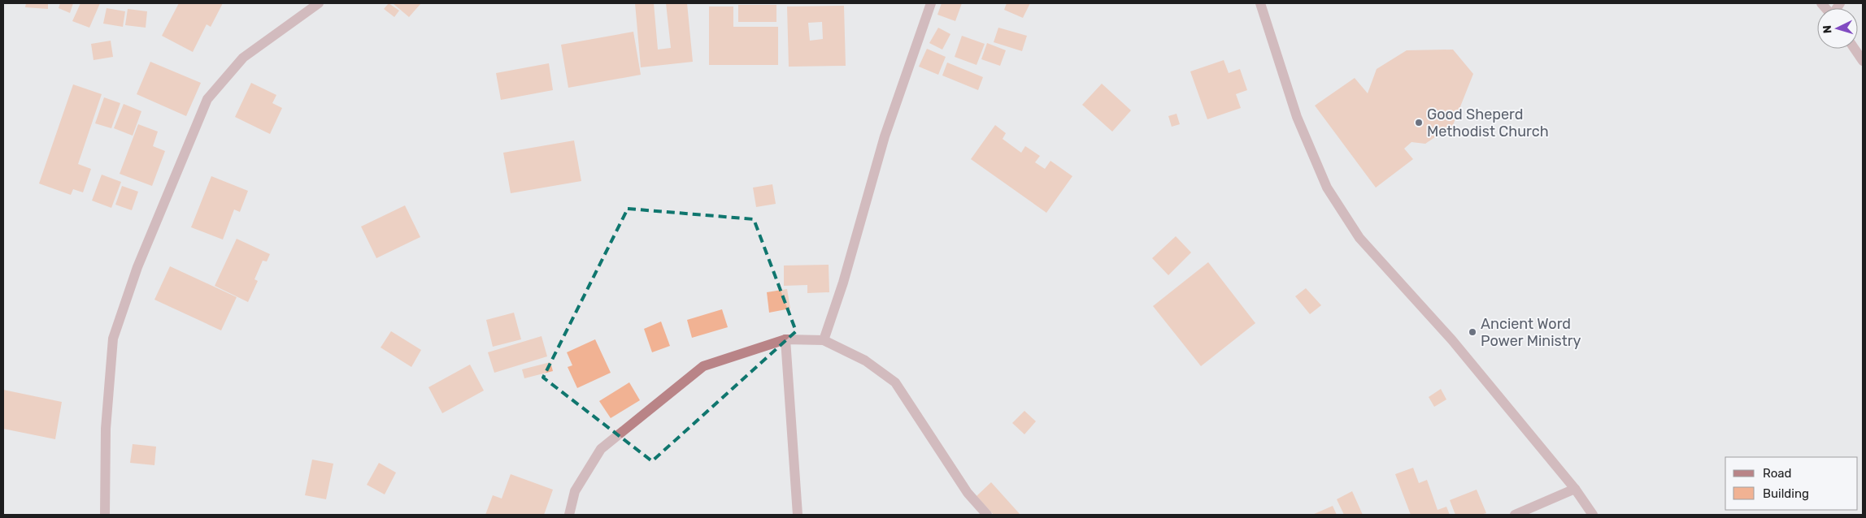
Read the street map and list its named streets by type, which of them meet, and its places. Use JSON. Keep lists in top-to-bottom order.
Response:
{
  "places": ["Good Sheperd Methodist Church", "Ancient Word Power Ministry"],
  "legend": ["Road", "Building"],
  "north": "left"
}
